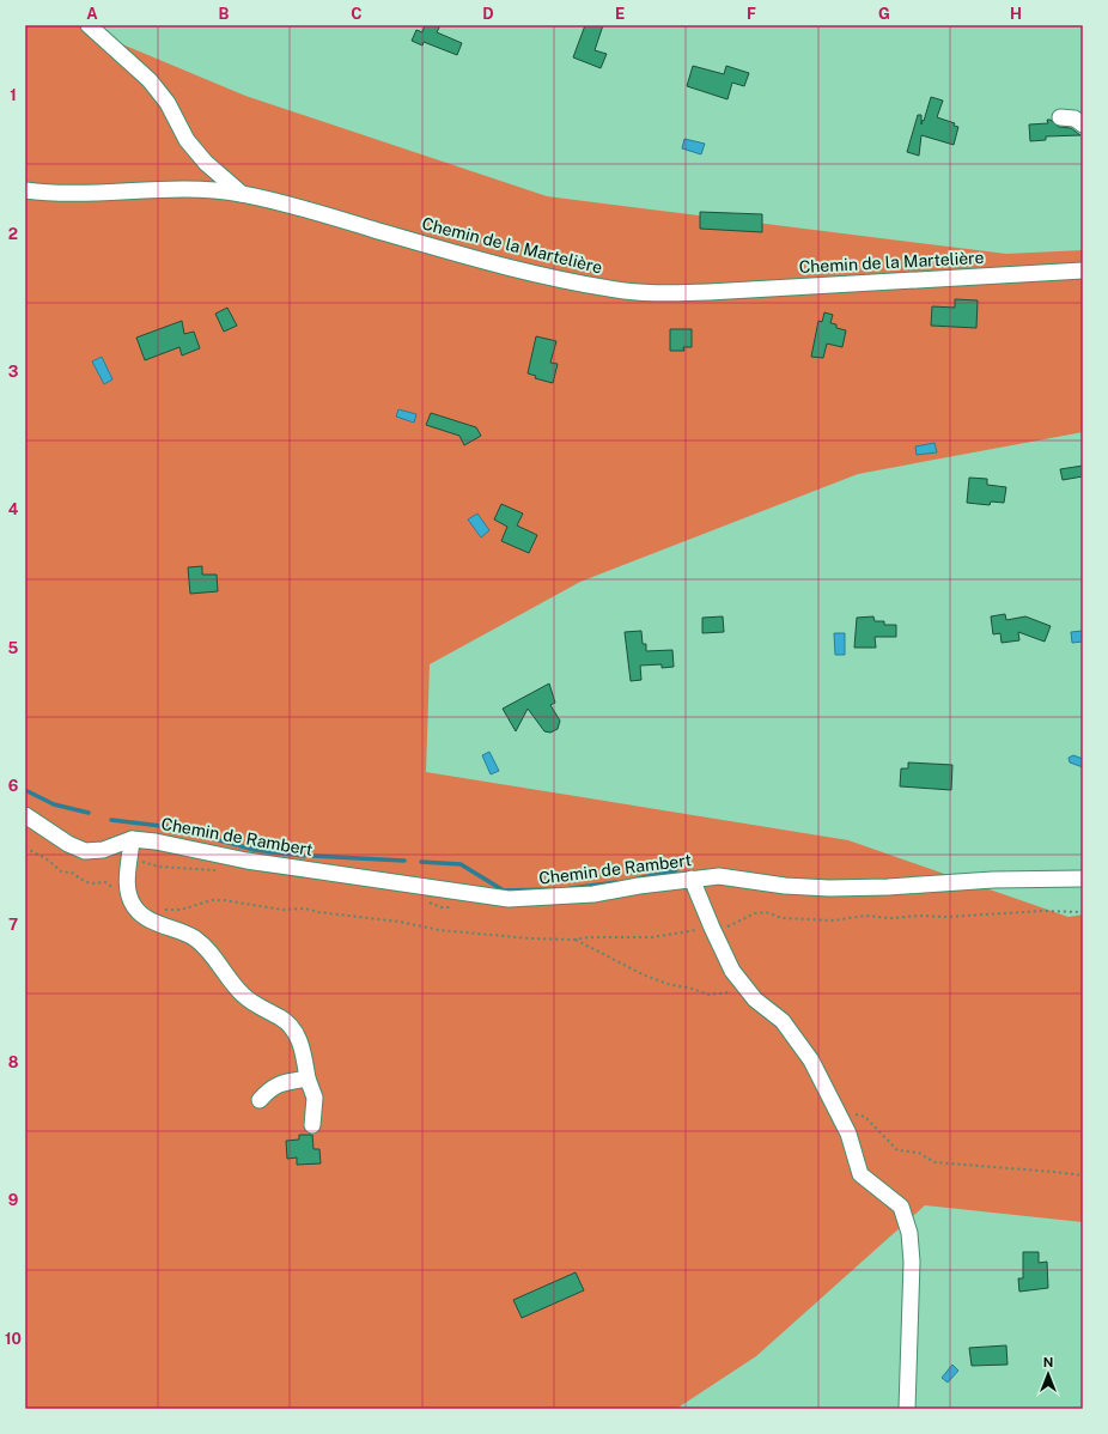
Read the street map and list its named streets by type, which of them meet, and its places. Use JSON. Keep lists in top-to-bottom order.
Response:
{
  "streets": {
    "street": ["Chemin de la Martelière", "Chemin de Rambert"]
  },
  "north": "top",
  "grid": {
    "columns": [
      "A",
      "B",
      "C",
      "D",
      "E",
      "F",
      "G",
      "H"
    ],
    "rows": [
      "1",
      "2",
      "3",
      "4",
      "5",
      "6",
      "7",
      "8",
      "9",
      "10"
    ]
  }
}
